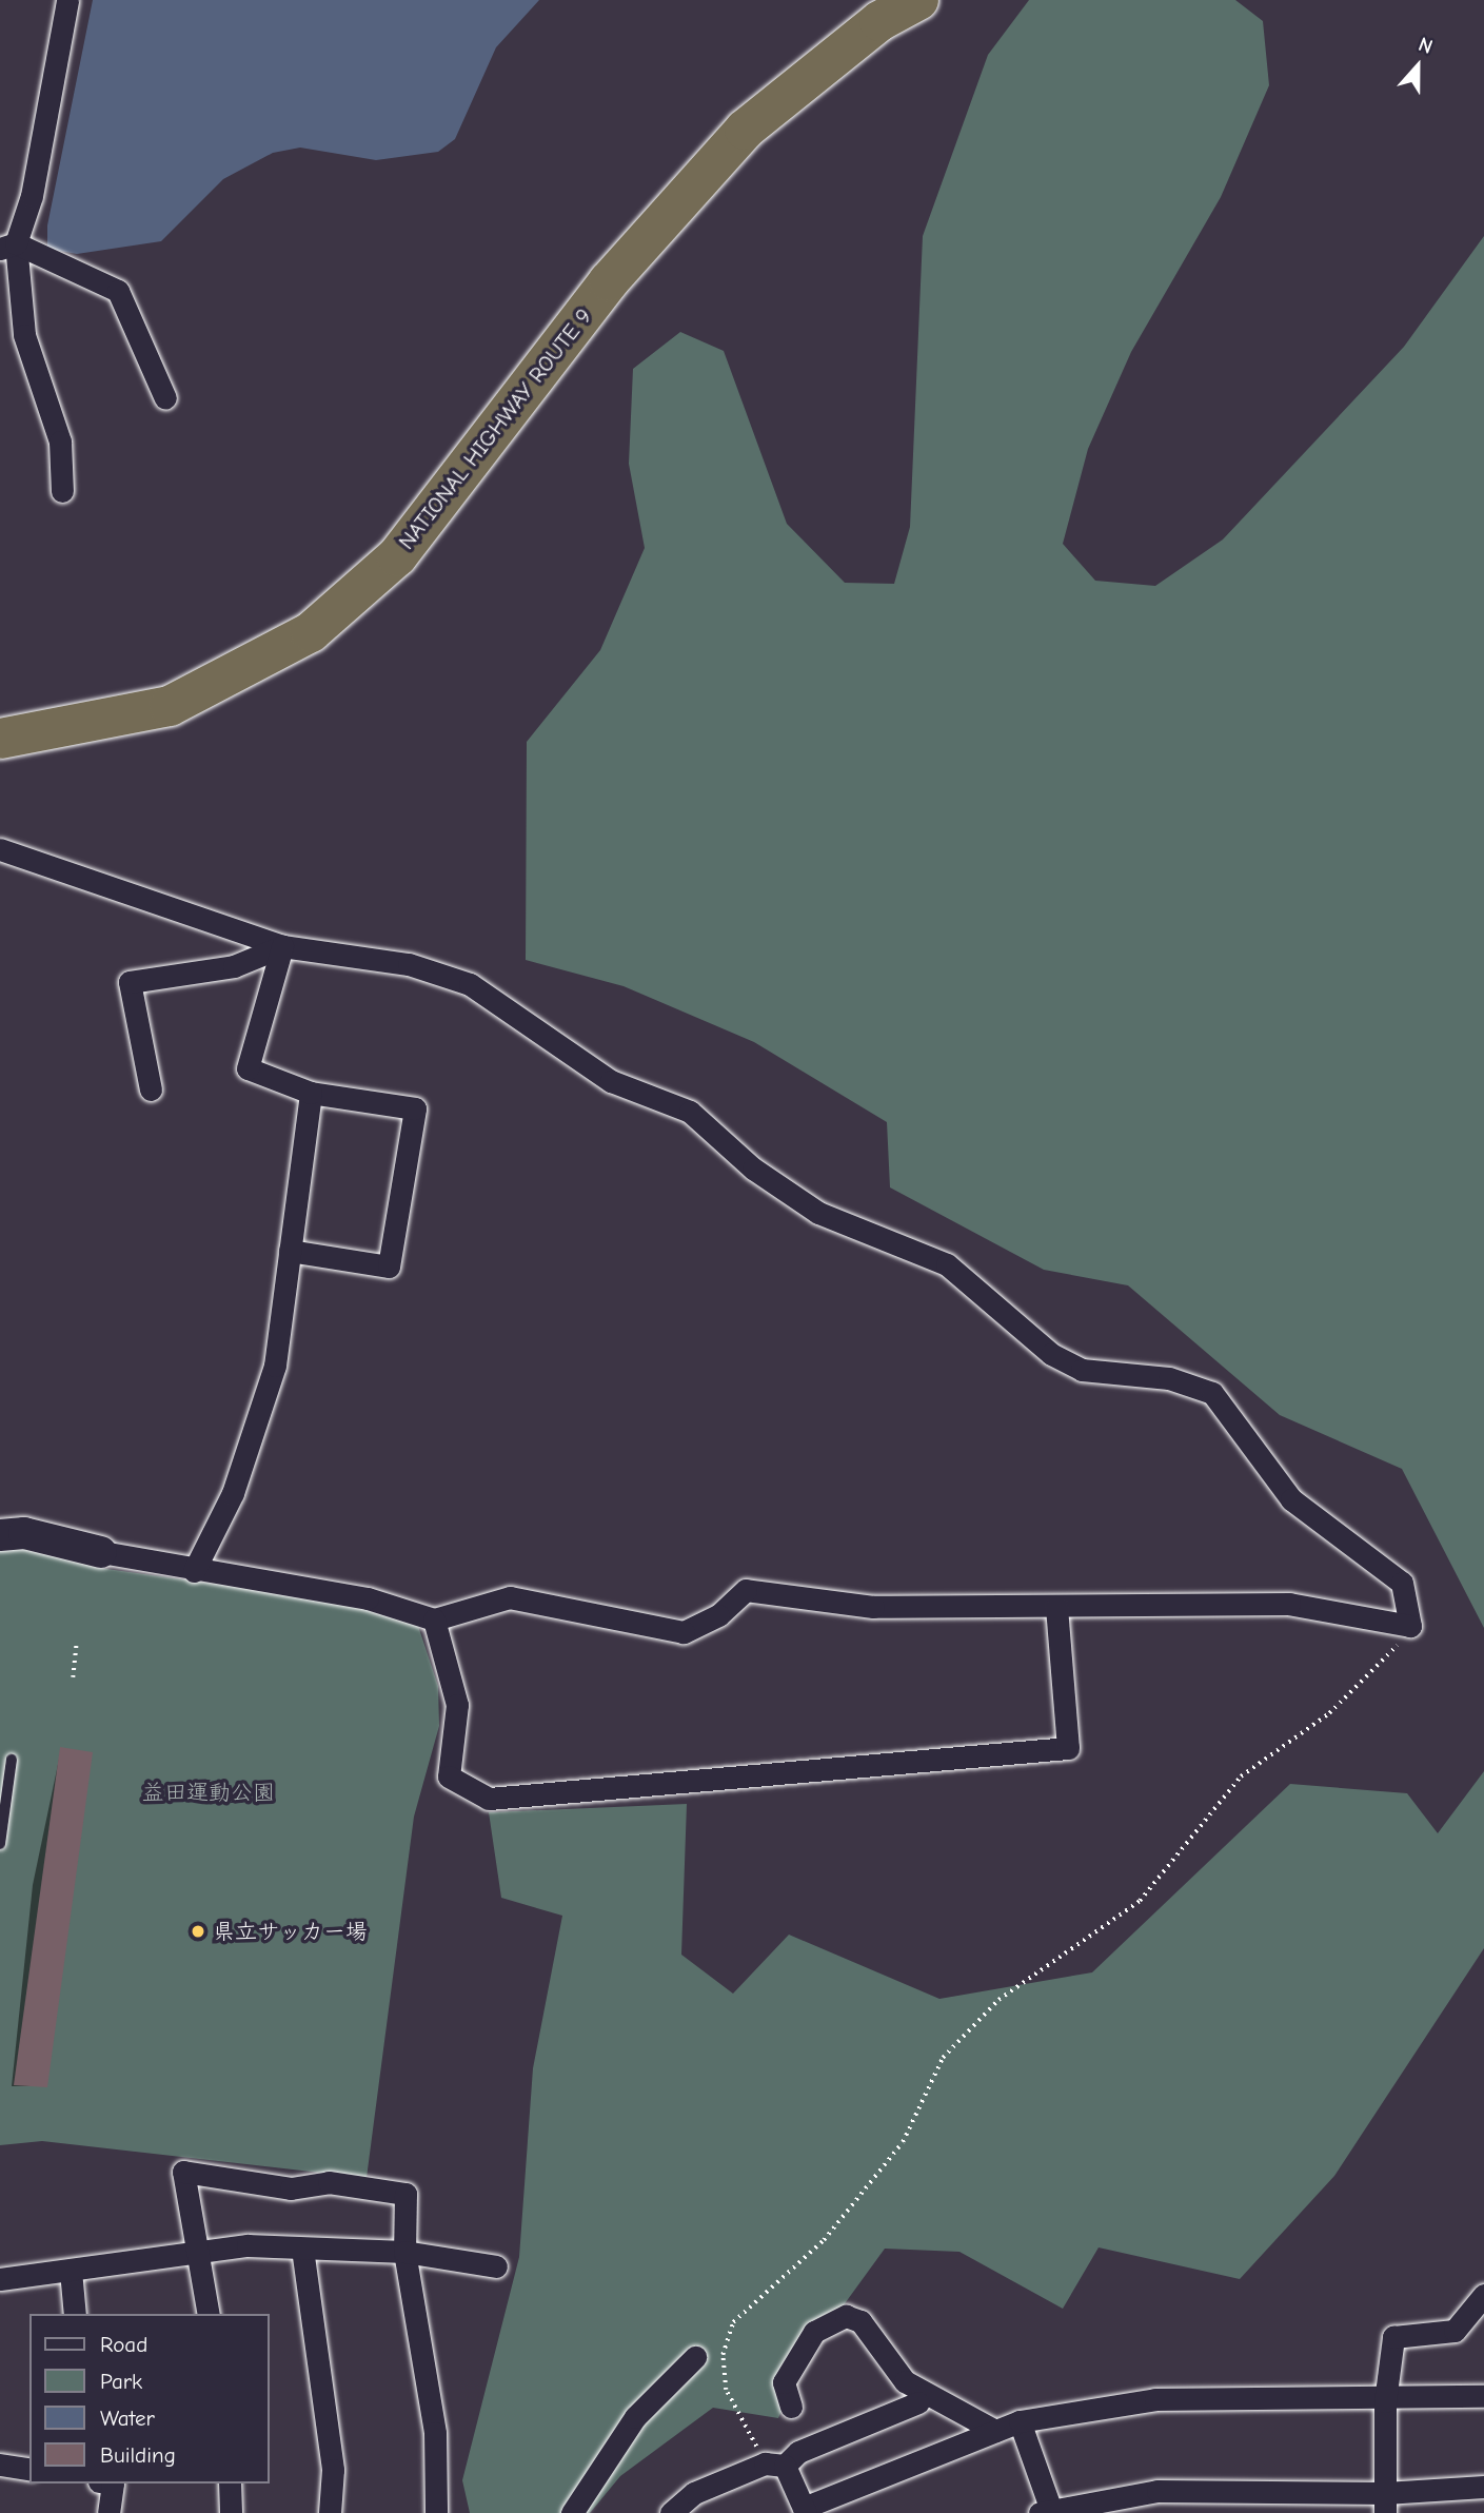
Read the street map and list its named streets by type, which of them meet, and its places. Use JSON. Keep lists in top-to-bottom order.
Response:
{
  "streets": {
    "highway": ["NATIONAL HIGHWAY ROUTE 9"]
  },
  "parks": ["益田運動公園"],
  "places": ["県立サッカー場"],
  "legend": [
    "Road",
    "Park",
    "Water",
    "Building"
  ],
  "north": "top"
}
